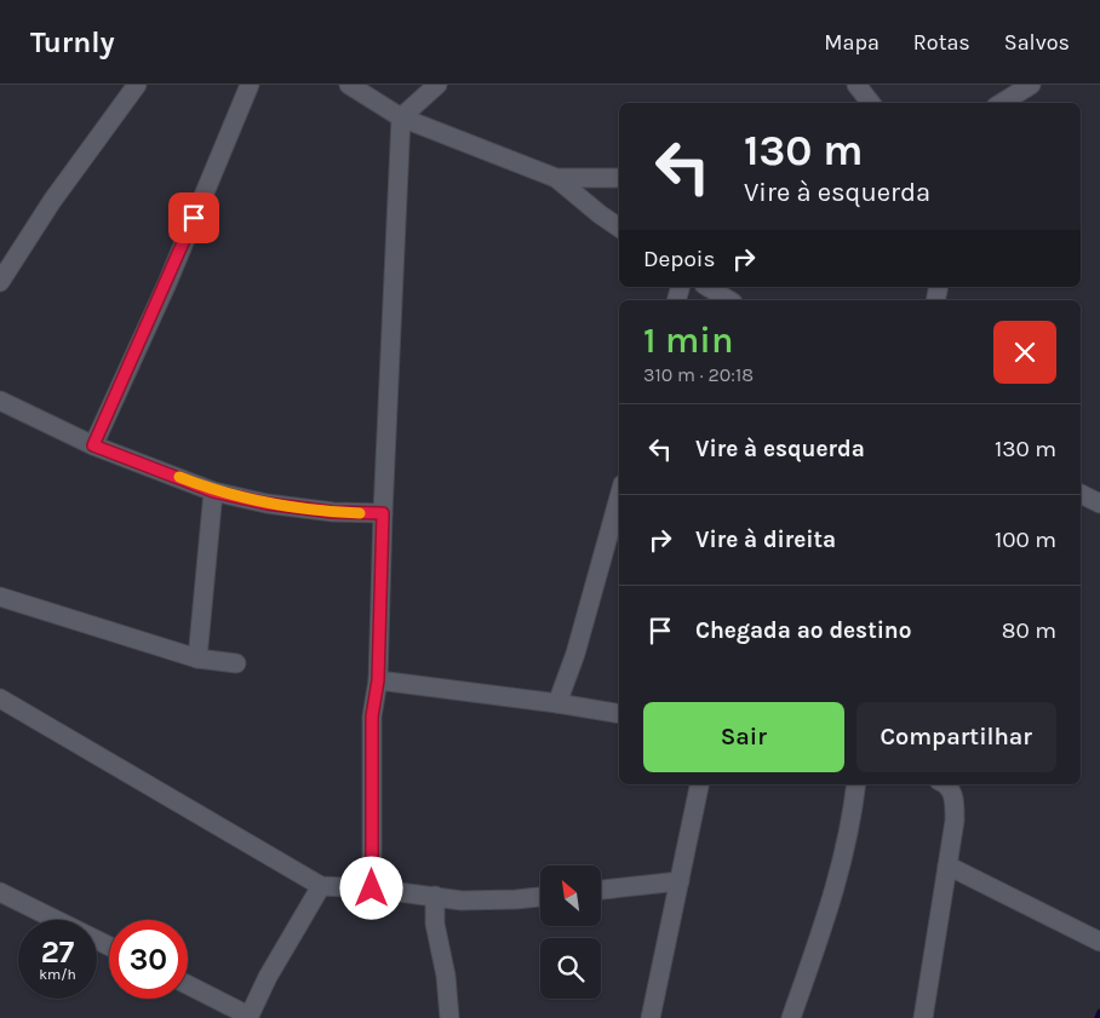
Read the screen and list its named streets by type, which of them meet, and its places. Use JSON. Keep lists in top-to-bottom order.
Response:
{
  "north": "top left",
  "page": {
    "header": "Turnly",
    "nav": ["Mapa", "Rotas", "Salvos"],
    "turn": ["130 m", "Vire à esquerda"],
    "then": "Depois",
    "heading": ["1 min", "310 m · 20:18"],
    "list": [
      {
        "name": "Vire à esquerda",
        "value": "130 m"
      },
      {
        "name": "Vire à direita",
        "value": "100 m"
      },
      {
        "name": "Chegada ao destino",
        "value": "80 m"
      }
    ],
    "buttons": ["Sair", "Compartilhar"],
    "speed": "27 km/h",
    "limit": "30"
  }
}
